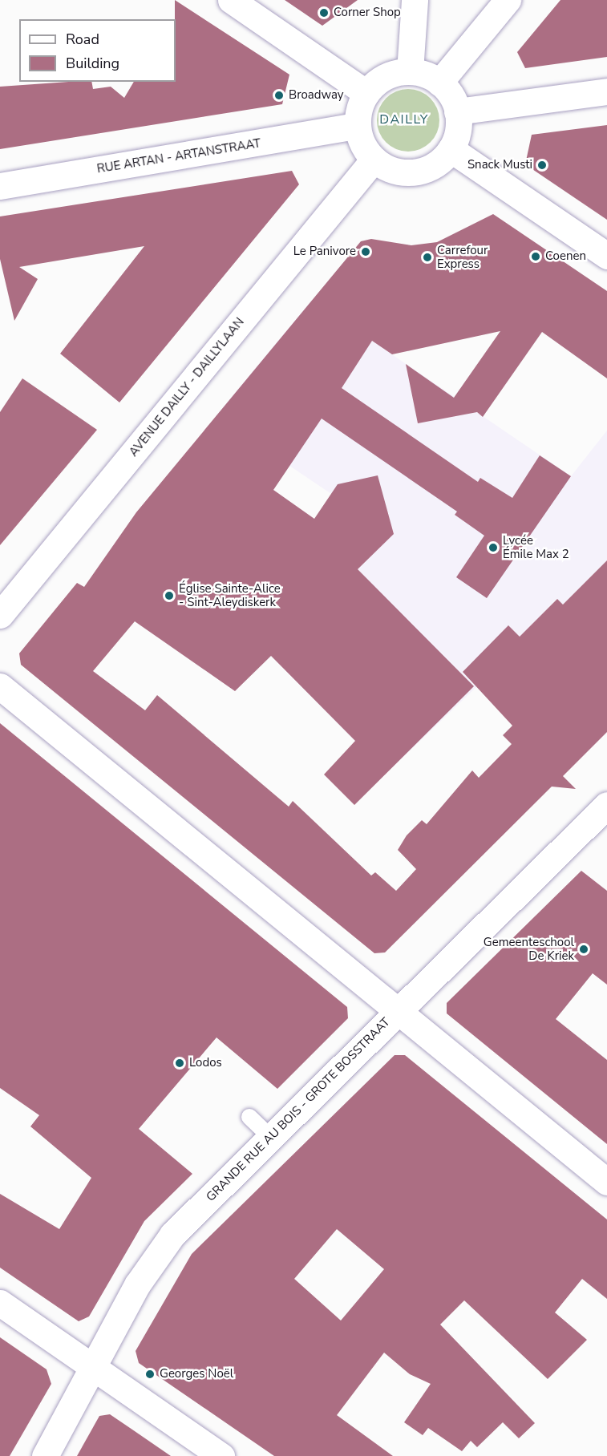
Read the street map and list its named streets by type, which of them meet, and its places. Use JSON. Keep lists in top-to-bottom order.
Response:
{
  "streets": {
    "street": ["RUE ARTAN - ARTANSTRAAT", "AVENUE DAILLY - DAILLYLAAN", "GRANDE RUE AU BOIS - GROTE BOSSTRAAT"]
  },
  "crossings": [
    ["RUE ARTAN - ARTANSTRAAT", "AVENUE DAILLY - DAILLYLAAN"]
  ],
  "districts": ["DAILLY"],
  "places": [
    "Corner Shop",
    "Broadway",
    "Snack Musti",
    "Le Panivore",
    "Coenen",
    "Carrefour Express",
    "Lycée Émile Max 2",
    "Église Sainte-Alice - Sint-Aleydiskerk",
    "Gemeenteschool De Kriek",
    "Lodos",
    "Georges Noël"
  ],
  "legend": ["Road", "Building"]
}
